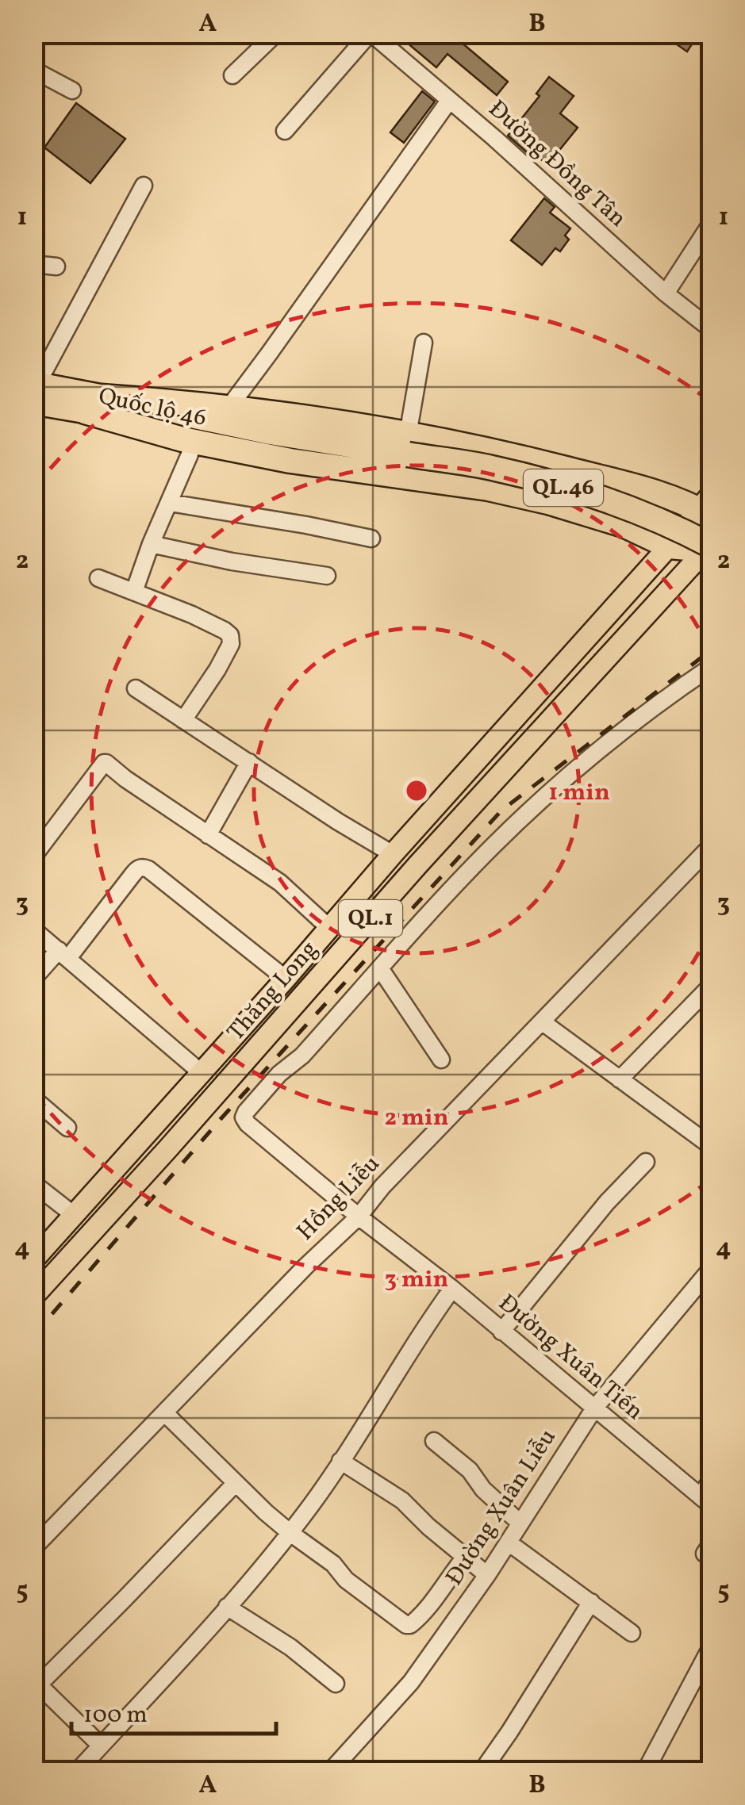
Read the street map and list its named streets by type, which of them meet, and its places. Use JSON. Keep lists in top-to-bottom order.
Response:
{
  "streets": {
    "highway": ["Quốc lộ 46", "QL.46"],
    "main road": ["QL.1", "Thăng Long"],
    "street": [
      "Đường Đồng Tân",
      "Hồng Liễu",
      "Đường Xuân Tiến",
      "Đường Xuân Liễu"
    ]
  },
  "crossings": [
    ["Quốc lộ 46", "QL.46"],
    ["QL.46", "Thăng Long"],
    ["Hồng Liễu", "Đường Xuân Tiến"],
    ["Đường Xuân Tiến", "Đường Xuân Liễu"]
  ],
  "scale_bar": "100 m",
  "grid": {
    "columns": ["A", "B"],
    "rows": [
      "1",
      "2",
      "3",
      "4",
      "5"
    ]
  },
  "rings": ["1 min", "2 min", "3 min"]
}
